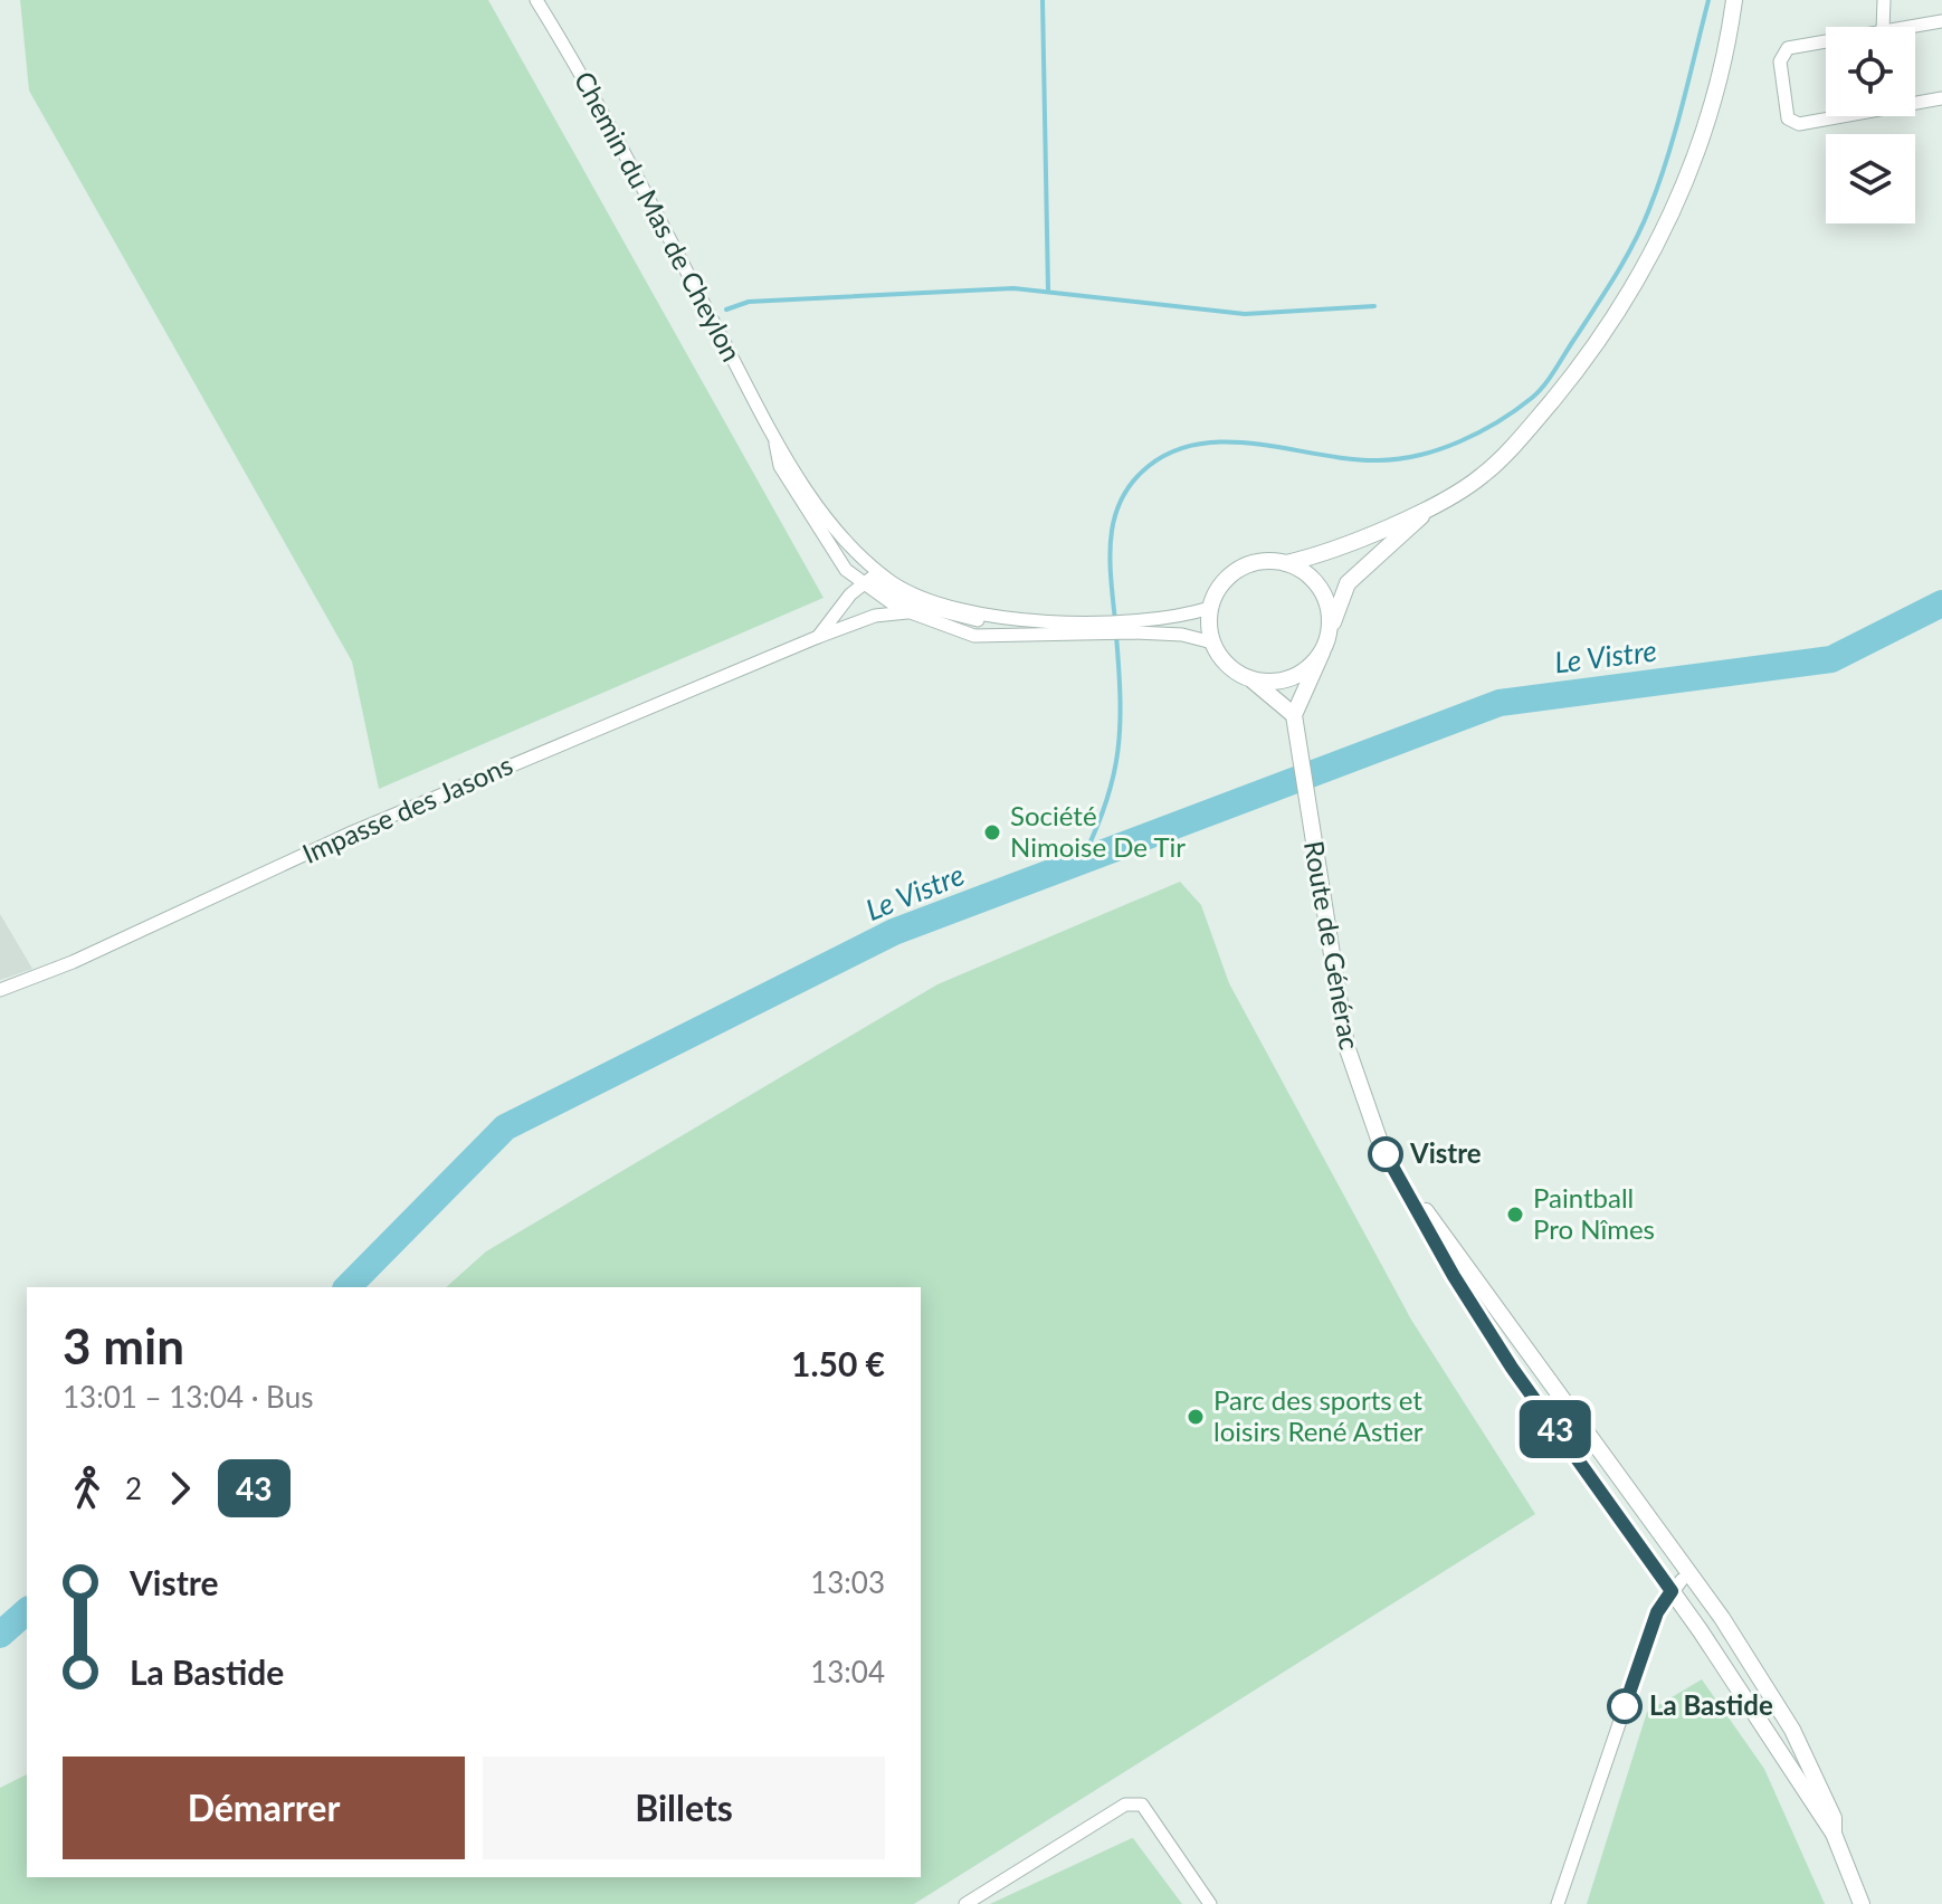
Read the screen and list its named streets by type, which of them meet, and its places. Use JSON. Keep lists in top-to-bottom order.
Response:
{
  "streets": {
    "street": ["Chemin du Mas de Cheylon", "Impasse des Jasons", "Route de Générac"]
  },
  "crossings": [
    ["Chemin du Mas de Cheylon", "Impasse des Jasons"]
  ],
  "water": ["Le Vistre"],
  "places": [
    "Société Nimoise De Tir",
    "Vistre",
    "Paintball Pro Nîmes",
    "Parc des sports et loisirs René Astier",
    "La Bastide"
  ],
  "lines": ["bus line 43"],
  "page": {
    "on_map": "43",
    "heading": ["3 min", "13:01 – 13:04 · Bus", "1.50 €"],
    "legs": ["2", "43"],
    "list": [
      {
        "name": "Vistre",
        "value": "13:03"
      },
      {
        "name": "La Bastide",
        "value": "13:04"
      }
    ],
    "buttons": ["Démarrer", "Billets"]
  }
}
